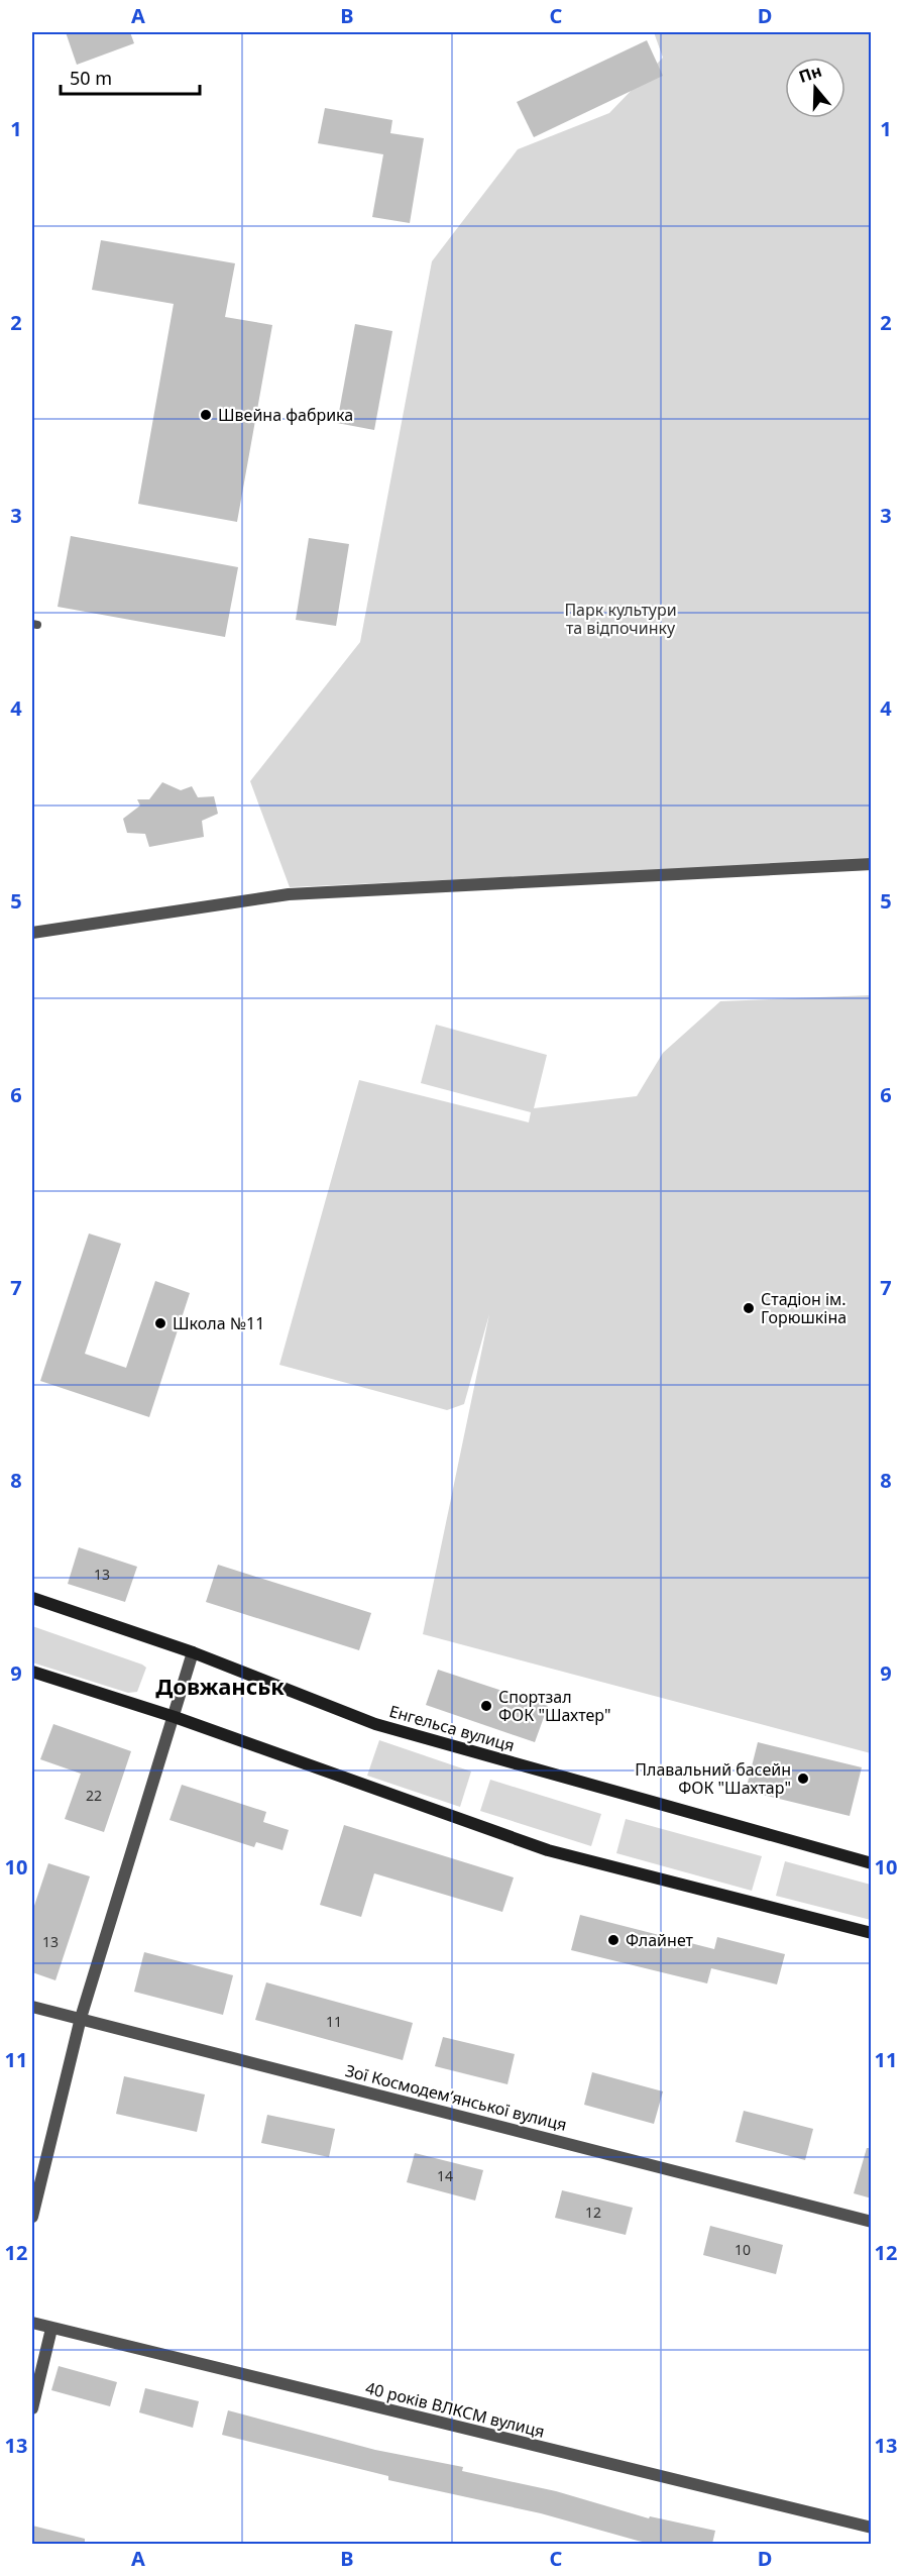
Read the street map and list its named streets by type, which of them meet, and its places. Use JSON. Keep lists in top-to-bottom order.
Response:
{
  "streets": {
    "street": ["Енгельса вулиця", "Зої Космодем’янської вулиця", "40 років ВЛКСМ вулиця"]
  },
  "districts": ["Довжанськ"],
  "parks": ["Парк культури та відпочинку"],
  "places": [
    "Швейна фабрика",
    "Стадіон ім. Горюшкіна",
    "Школа №11",
    "Спортзал ФОК \"Шахтер\"",
    "Плавальний басейн ФОК \"Шахтар\"",
    "Флайнет"
  ],
  "house_numbers": [
    "13",
    "22",
    "13",
    "11",
    "14",
    "12",
    "10"
  ],
  "scale_bar": "50 m",
  "north": "top",
  "grid": {
    "columns": [
      "A",
      "B",
      "C",
      "D"
    ],
    "rows": [
      "1",
      "2",
      "3",
      "4",
      "5",
      "6",
      "7",
      "8",
      "9",
      "10",
      "11",
      "12",
      "13"
    ]
  }
}
